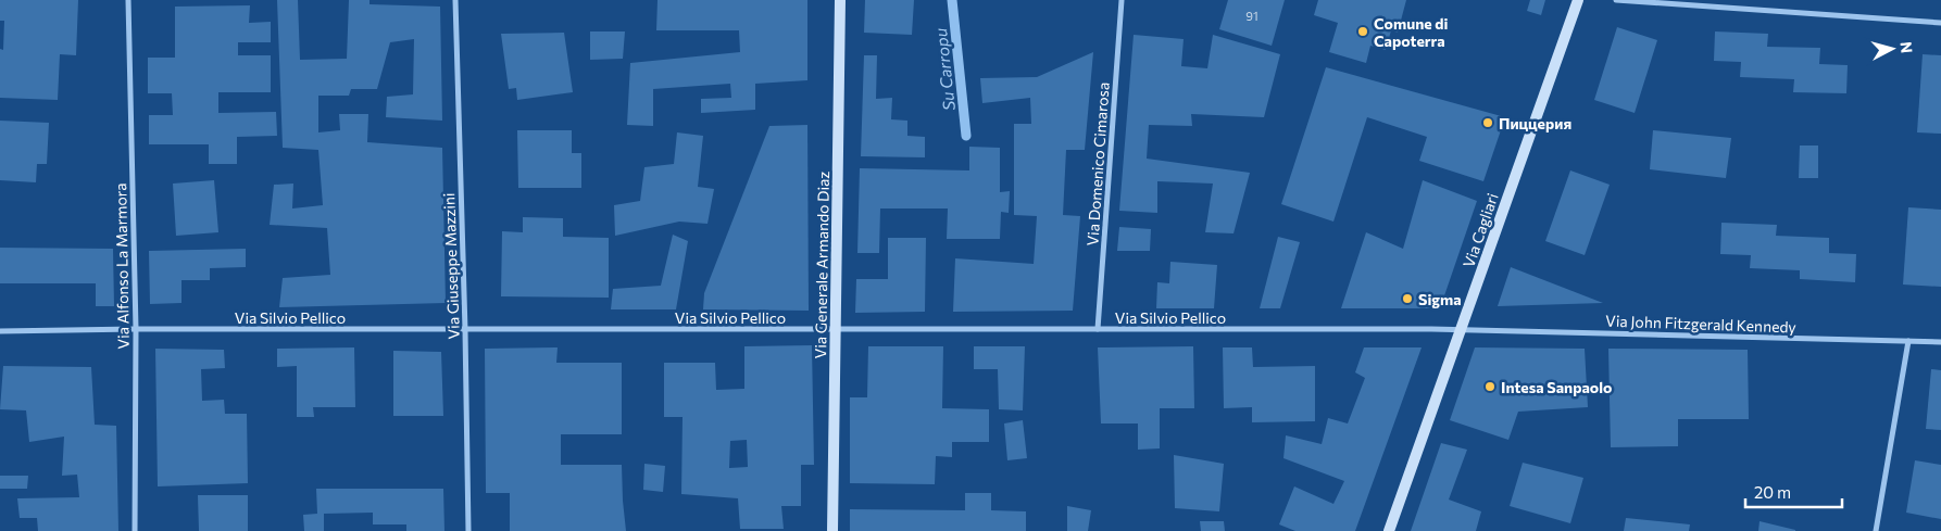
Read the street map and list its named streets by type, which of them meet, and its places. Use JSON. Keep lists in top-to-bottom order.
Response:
{
  "streets": {
    "street": [
      "Via Domenico Cimarosa",
      "Via Cagliari",
      "Via Generale Armando Diaz",
      "Via Alfonso La Marmora",
      "Via Giuseppe Mazzini",
      "Via Silvio Pellico",
      "Via John Fitzgerald Kennedy"
    ]
  },
  "crossings": [
    ["Via Domenico Cimarosa", "Via Silvio Pellico"],
    ["Via Cagliari", "Via Silvio Pellico"],
    ["Via Cagliari", "Via John Fitzgerald Kennedy"],
    ["Via Generale Armando Diaz", "Via Silvio Pellico"],
    ["Via Alfonso La Marmora", "Via Silvio Pellico"],
    ["Via Giuseppe Mazzini", "Via Silvio Pellico"],
    ["Via Silvio Pellico", "Via John Fitzgerald Kennedy"]
  ],
  "water": ["Su Carropu"],
  "places": [
    "Comune di Capoterra",
    "Пиццерия",
    "Sigma",
    "Intesa Sanpaolo"
  ],
  "house_numbers": ["91"],
  "scale_bar": "20 m",
  "north": "right"
}
